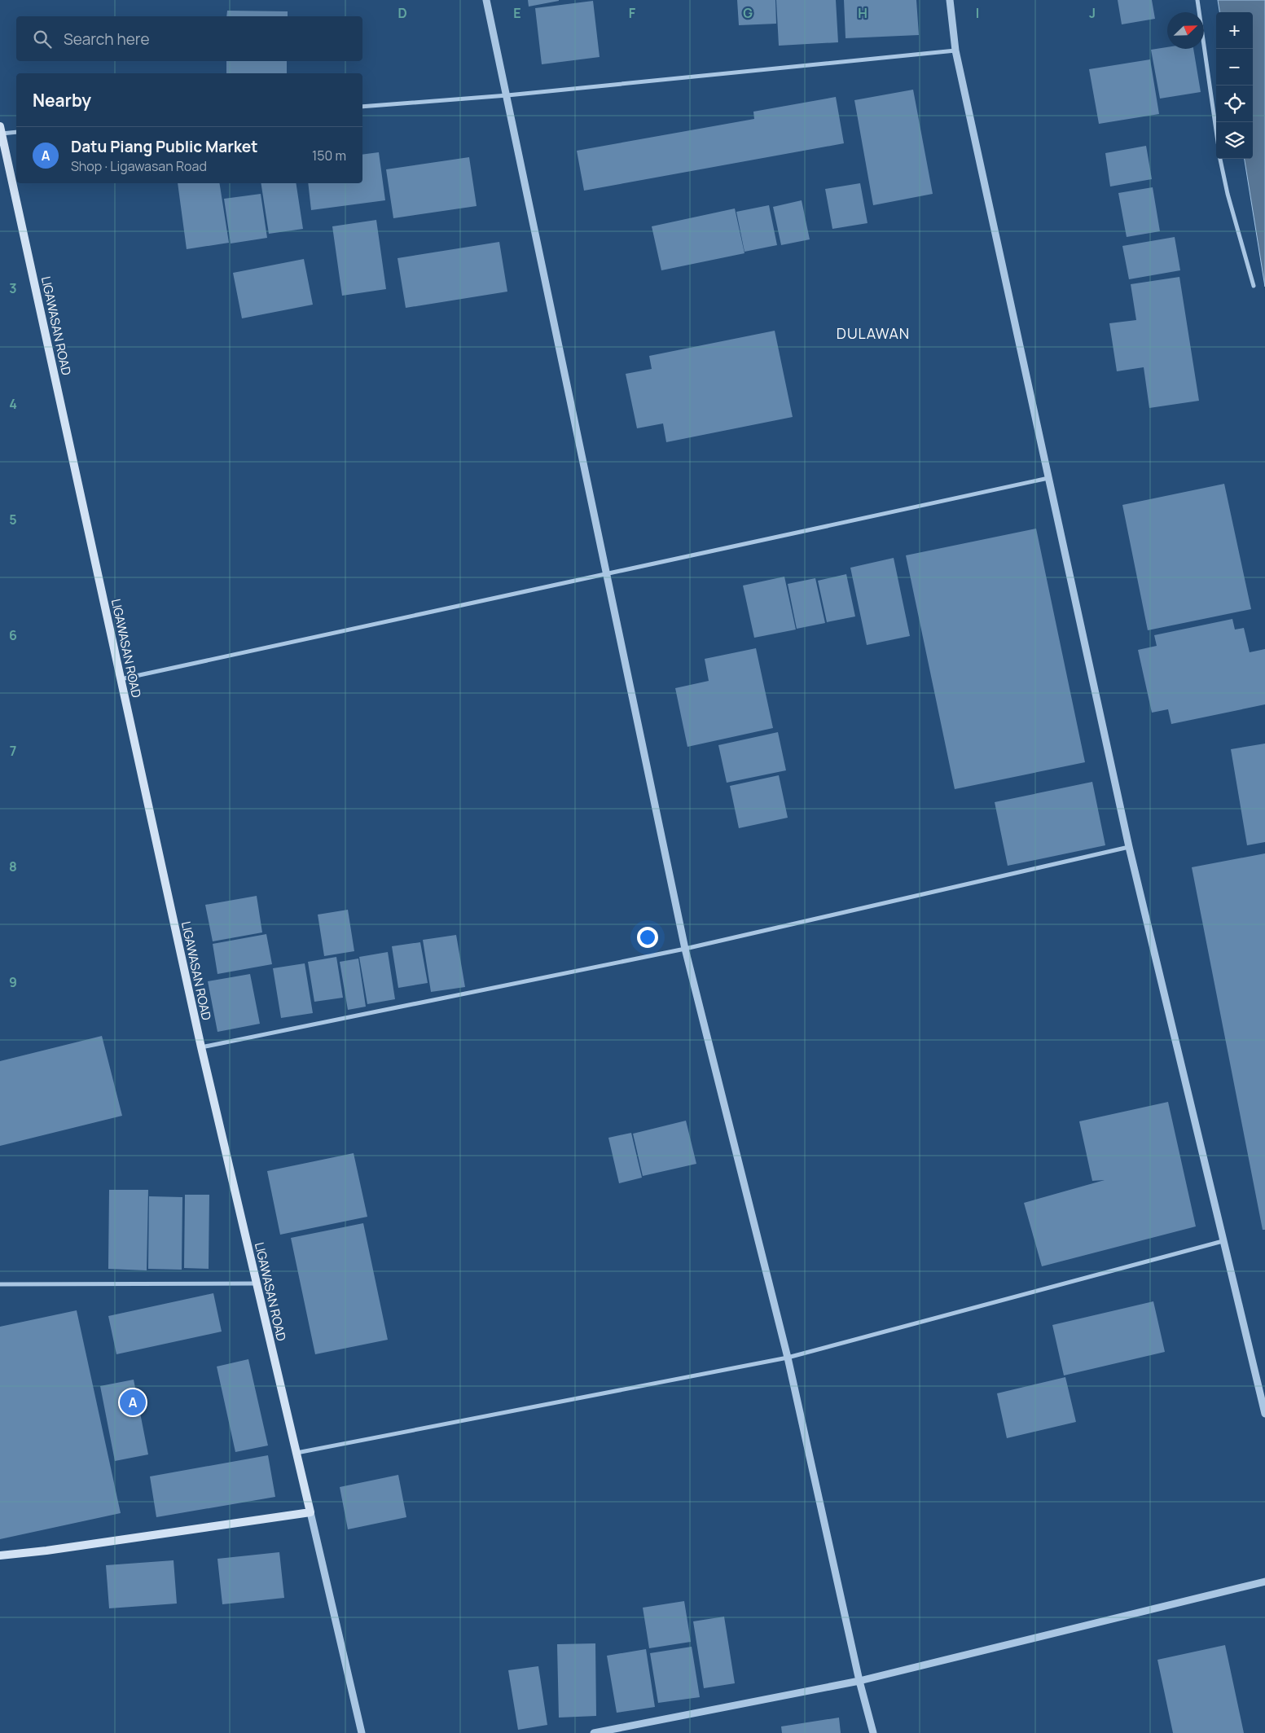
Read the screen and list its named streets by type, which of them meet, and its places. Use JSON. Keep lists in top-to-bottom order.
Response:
{
  "streets": {
    "main road": ["LIGAWASAN ROAD"]
  },
  "districts": ["DULAWAN"],
  "north": "top right",
  "page": {
    "map_buttons": ["+", "−"],
    "search": "Search here",
    "heading": "Nearby",
    "list": [
      {
        "mark": "A",
        "name": "Datu Piang Public Market",
        "note": "Shop · Ligawasan Road",
        "value": "150 m"
      }
    ],
    "pins": "A"
  },
  "grid": {
    "columns": [
      "D",
      "E",
      "F",
      "G",
      "H",
      "I",
      "J"
    ],
    "rows": [
      "3",
      "4",
      "5",
      "6",
      "7",
      "8",
      "9"
    ]
  }
}
